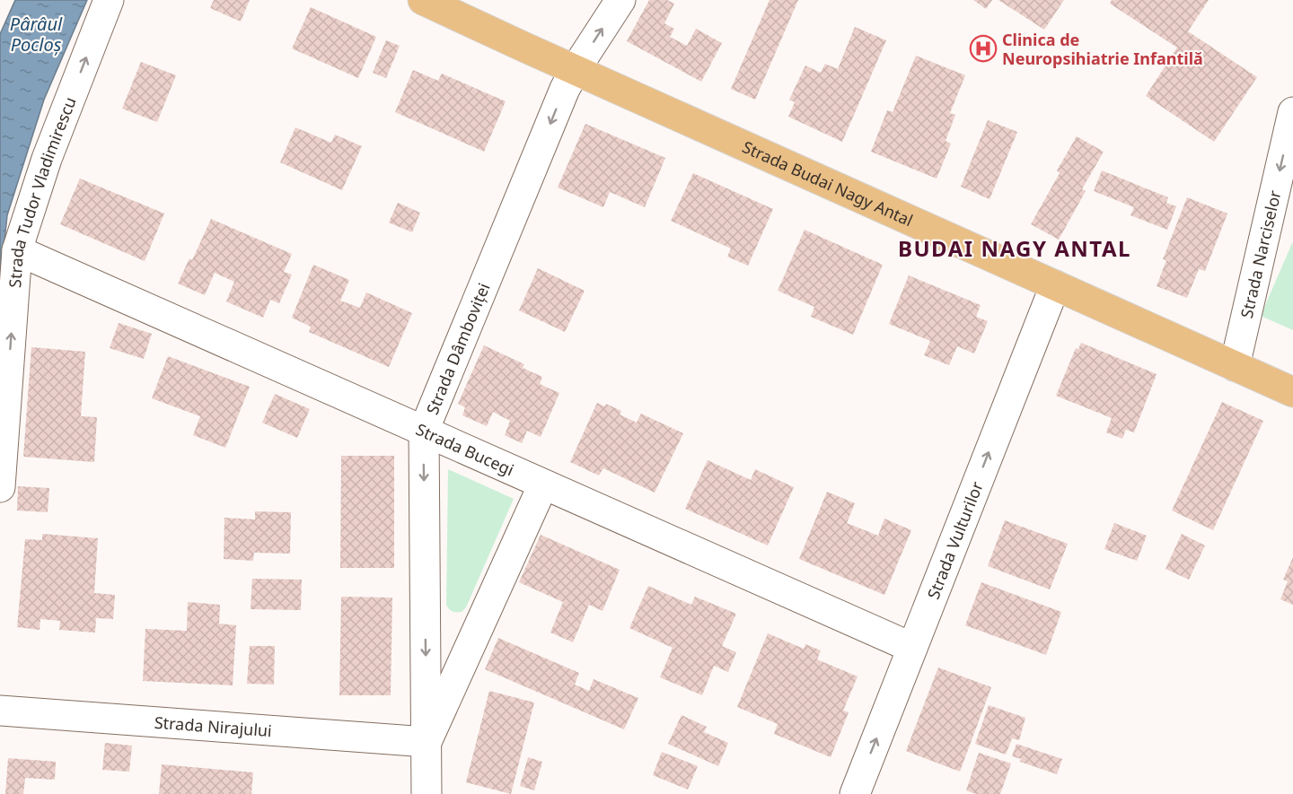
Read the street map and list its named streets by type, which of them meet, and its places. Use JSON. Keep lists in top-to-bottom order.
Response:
{
  "streets": {
    "main road": ["Strada Budai Nagy Antal"],
    "street": [
      "Strada Tudor Vladimirescu",
      "Strada Narciselor",
      "Strada Dâmboviței",
      "Strada Bucegi",
      "Strada Vulturilor",
      "Strada Nirajului"
    ]
  },
  "crossings": [
    ["Strada Budai Nagy Antal", "Strada Narciselor"],
    ["Strada Budai Nagy Antal", "Strada Dâmboviței"],
    ["Strada Budai Nagy Antal", "Strada Vulturilor"],
    ["Strada Tudor Vladimirescu", "Strada Bucegi"],
    ["Strada Dâmboviței", "Strada Bucegi"],
    ["Strada Dâmboviței", "Strada Nirajului"],
    ["Strada Bucegi", "Strada Vulturilor"]
  ],
  "one_way": ["Strada Tudor Vladimirescu", "Strada Narciselor", "Strada Vulturilor"],
  "districts": ["BUDAI NAGY ANTAL"],
  "water": ["Pârâul Pocloș"],
  "places": {
    "hospital": ["Clinica de Neuropsihiatrie Infantilă"]
  }
}
